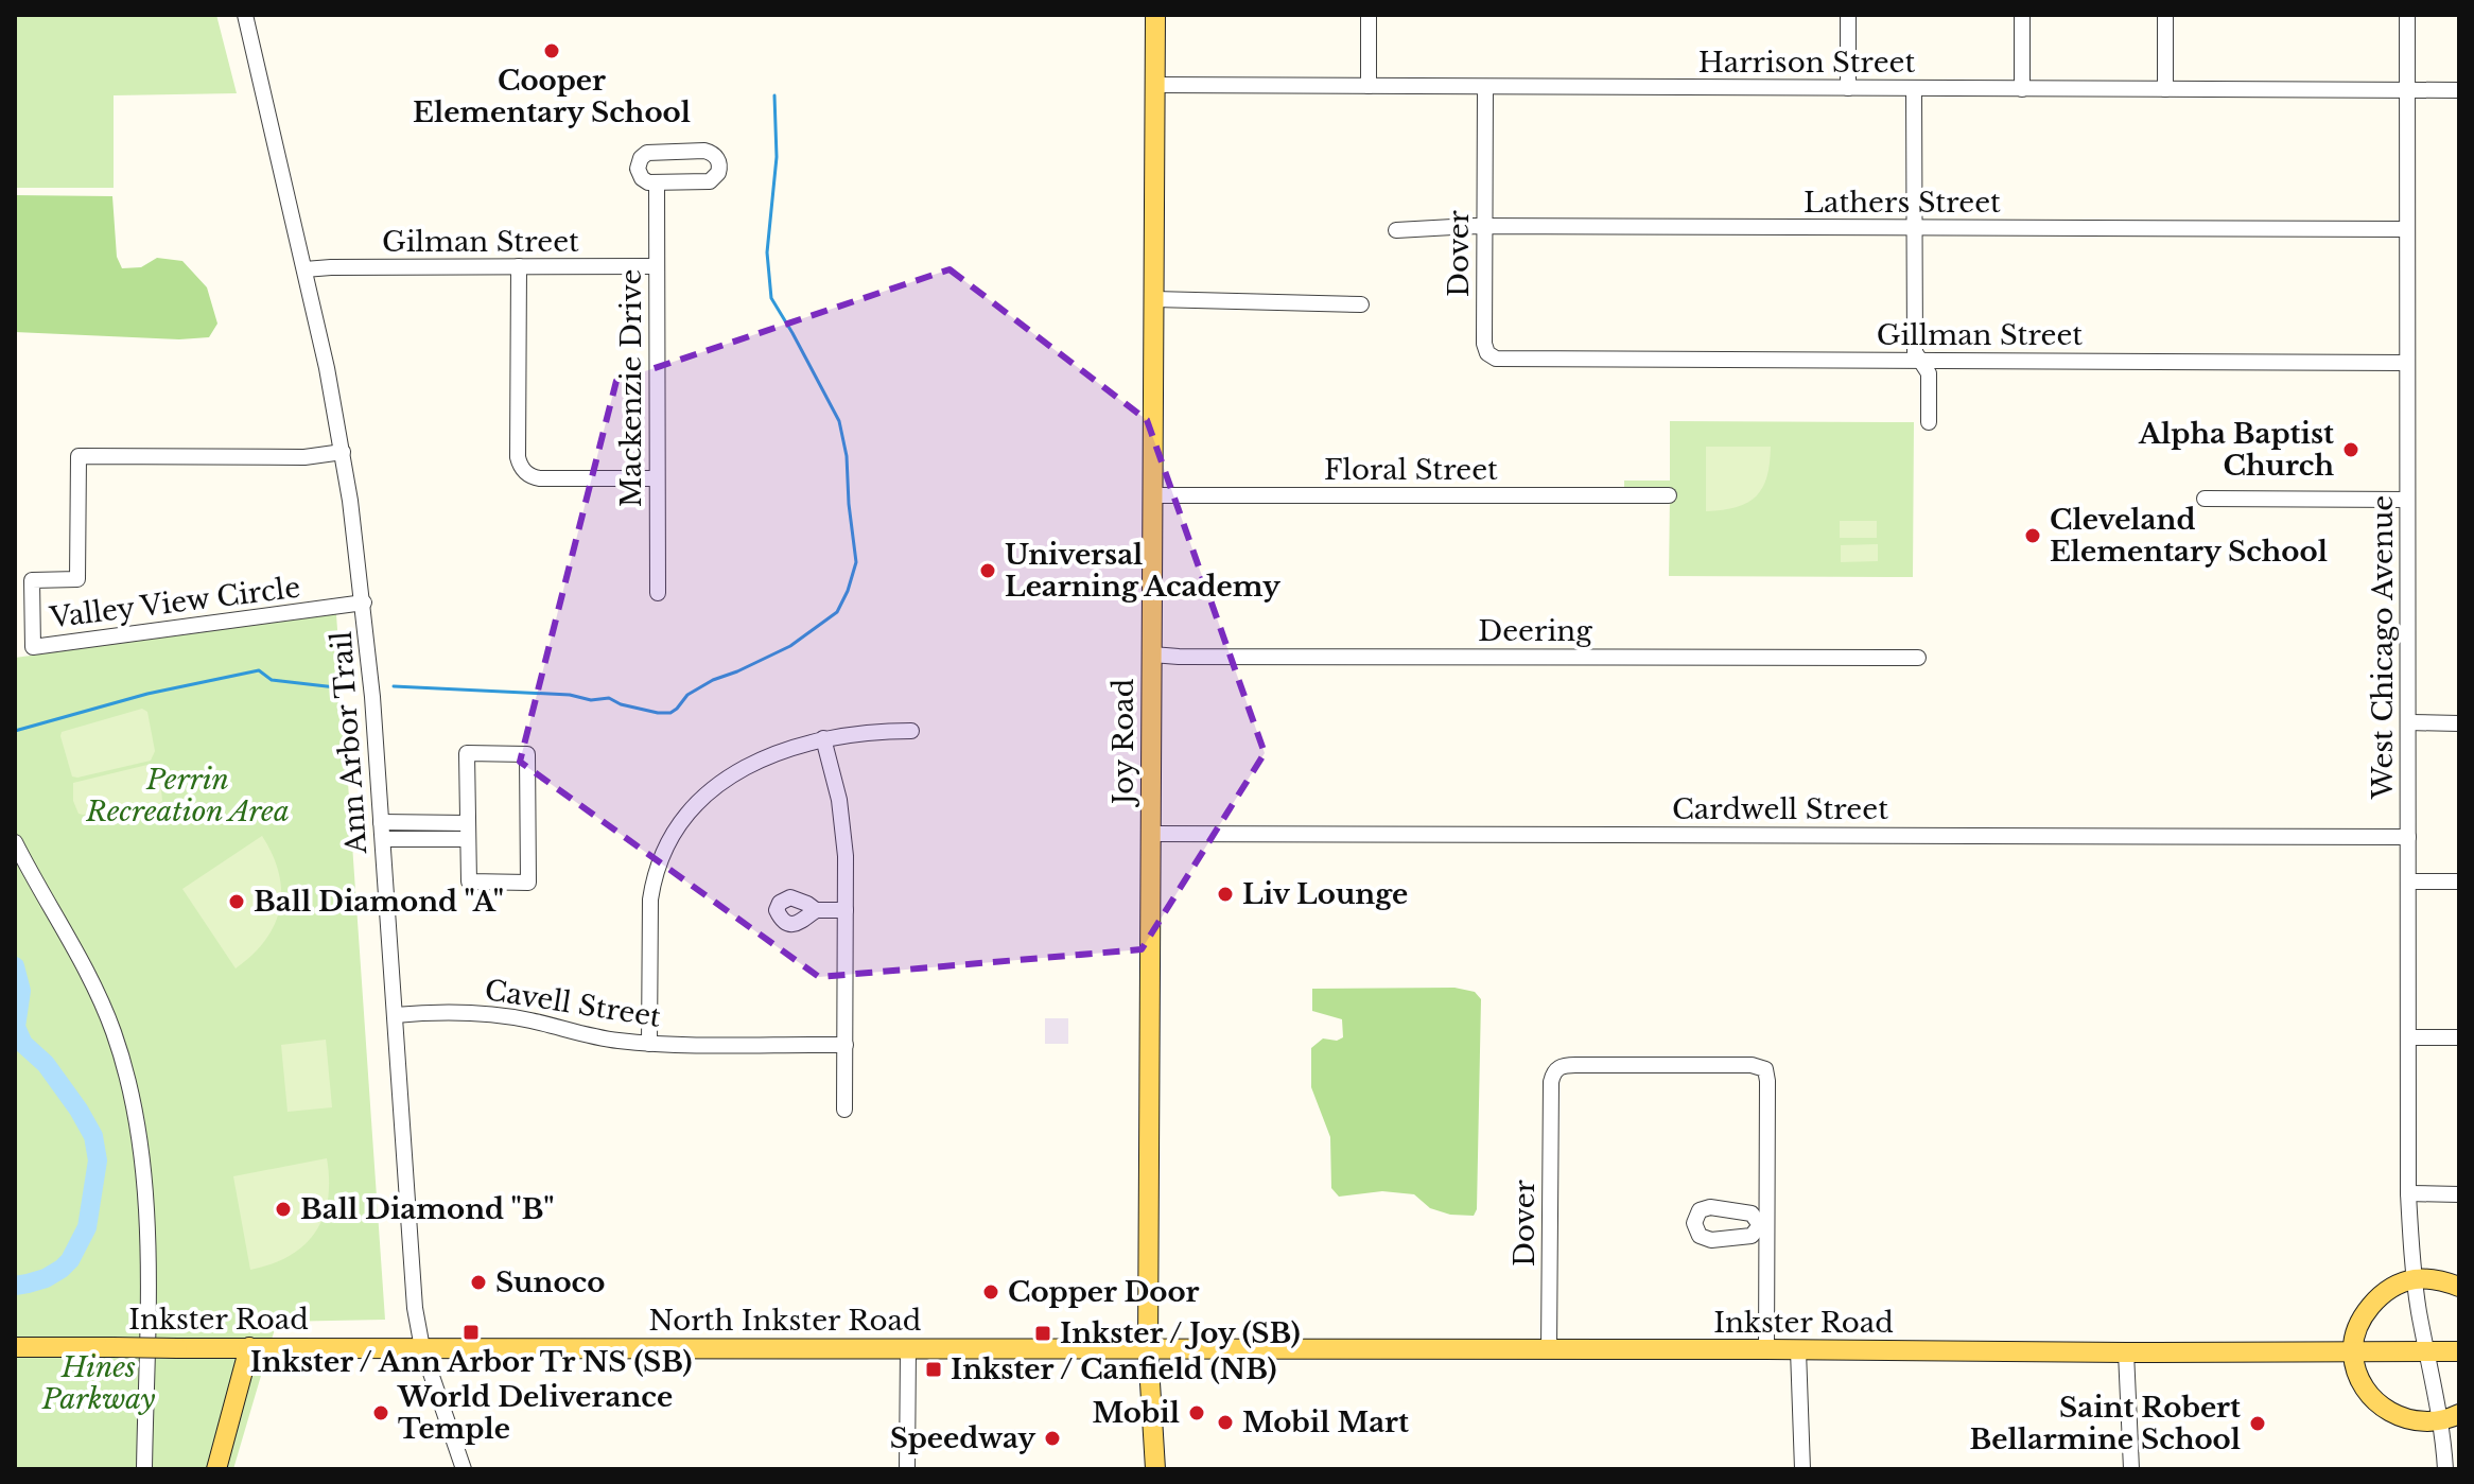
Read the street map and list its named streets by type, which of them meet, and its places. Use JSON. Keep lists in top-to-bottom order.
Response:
{
  "streets": {
    "main road": ["Joy Road", "Inkster Road", "North Inkster Road"],
    "street": [
      "Harrison Street",
      "Lathers Street",
      "Gilman Street",
      "Dover",
      "Gillman Street",
      "Mackenzie Drive",
      "Floral Street",
      "Valley View Circle",
      "Deering",
      "West Chicago Avenue",
      "Ann Arbor Trail",
      "Cardwell Street",
      "Cavell Street"
    ]
  },
  "crossings": [
    ["Harrison Street", "Dover"],
    ["Harrison Street", "West Chicago Avenue"],
    ["Harrison Street", "Joy Road"],
    ["Lathers Street", "Dover"],
    ["Lathers Street", "West Chicago Avenue"],
    ["Gilman Street", "Mackenzie Drive"],
    ["Gilman Street", "Ann Arbor Trail"],
    ["Dover", "Gillman Street"],
    ["Dover", "Inkster Road"],
    ["Gillman Street", "West Chicago Avenue"],
    ["Floral Street", "Joy Road"],
    ["Valley View Circle", "Ann Arbor Trail"],
    ["Deering", "Joy Road"],
    ["West Chicago Avenue", "Cardwell Street"],
    ["West Chicago Avenue", "Inkster Road"],
    ["Joy Road", "Cardwell Street"],
    ["Joy Road", "Inkster Road"],
    ["Joy Road", "North Inkster Road"],
    ["Ann Arbor Trail", "Cavell Street"],
    ["Ann Arbor Trail", "Inkster Road"],
    ["Ann Arbor Trail", "North Inkster Road"],
    ["Inkster Road", "North Inkster Road"]
  ],
  "parks": ["Perrin Recreation Area", "Hines Parkway"],
  "places": {
    "other": [
      "Cooper Elementary School",
      "Alpha Baptist Church",
      "Cleveland Elementary School",
      "Universal Learning Academy",
      "Liv Lounge",
      "Ball Diamond \"A\"",
      "Ball Diamond \"B\"",
      "Sunoco",
      "Copper Door",
      "World Deliverance Temple",
      "Mobil",
      "Mobil Mart",
      "Saint Robert Bellarmine School",
      "Speedway"
    ],
    "transit": ["Inkster / Ann Arbor Tr NS (SB)", "Inkster / Joy (SB)", "Inkster / Canfield (NB)"]
  }
}
